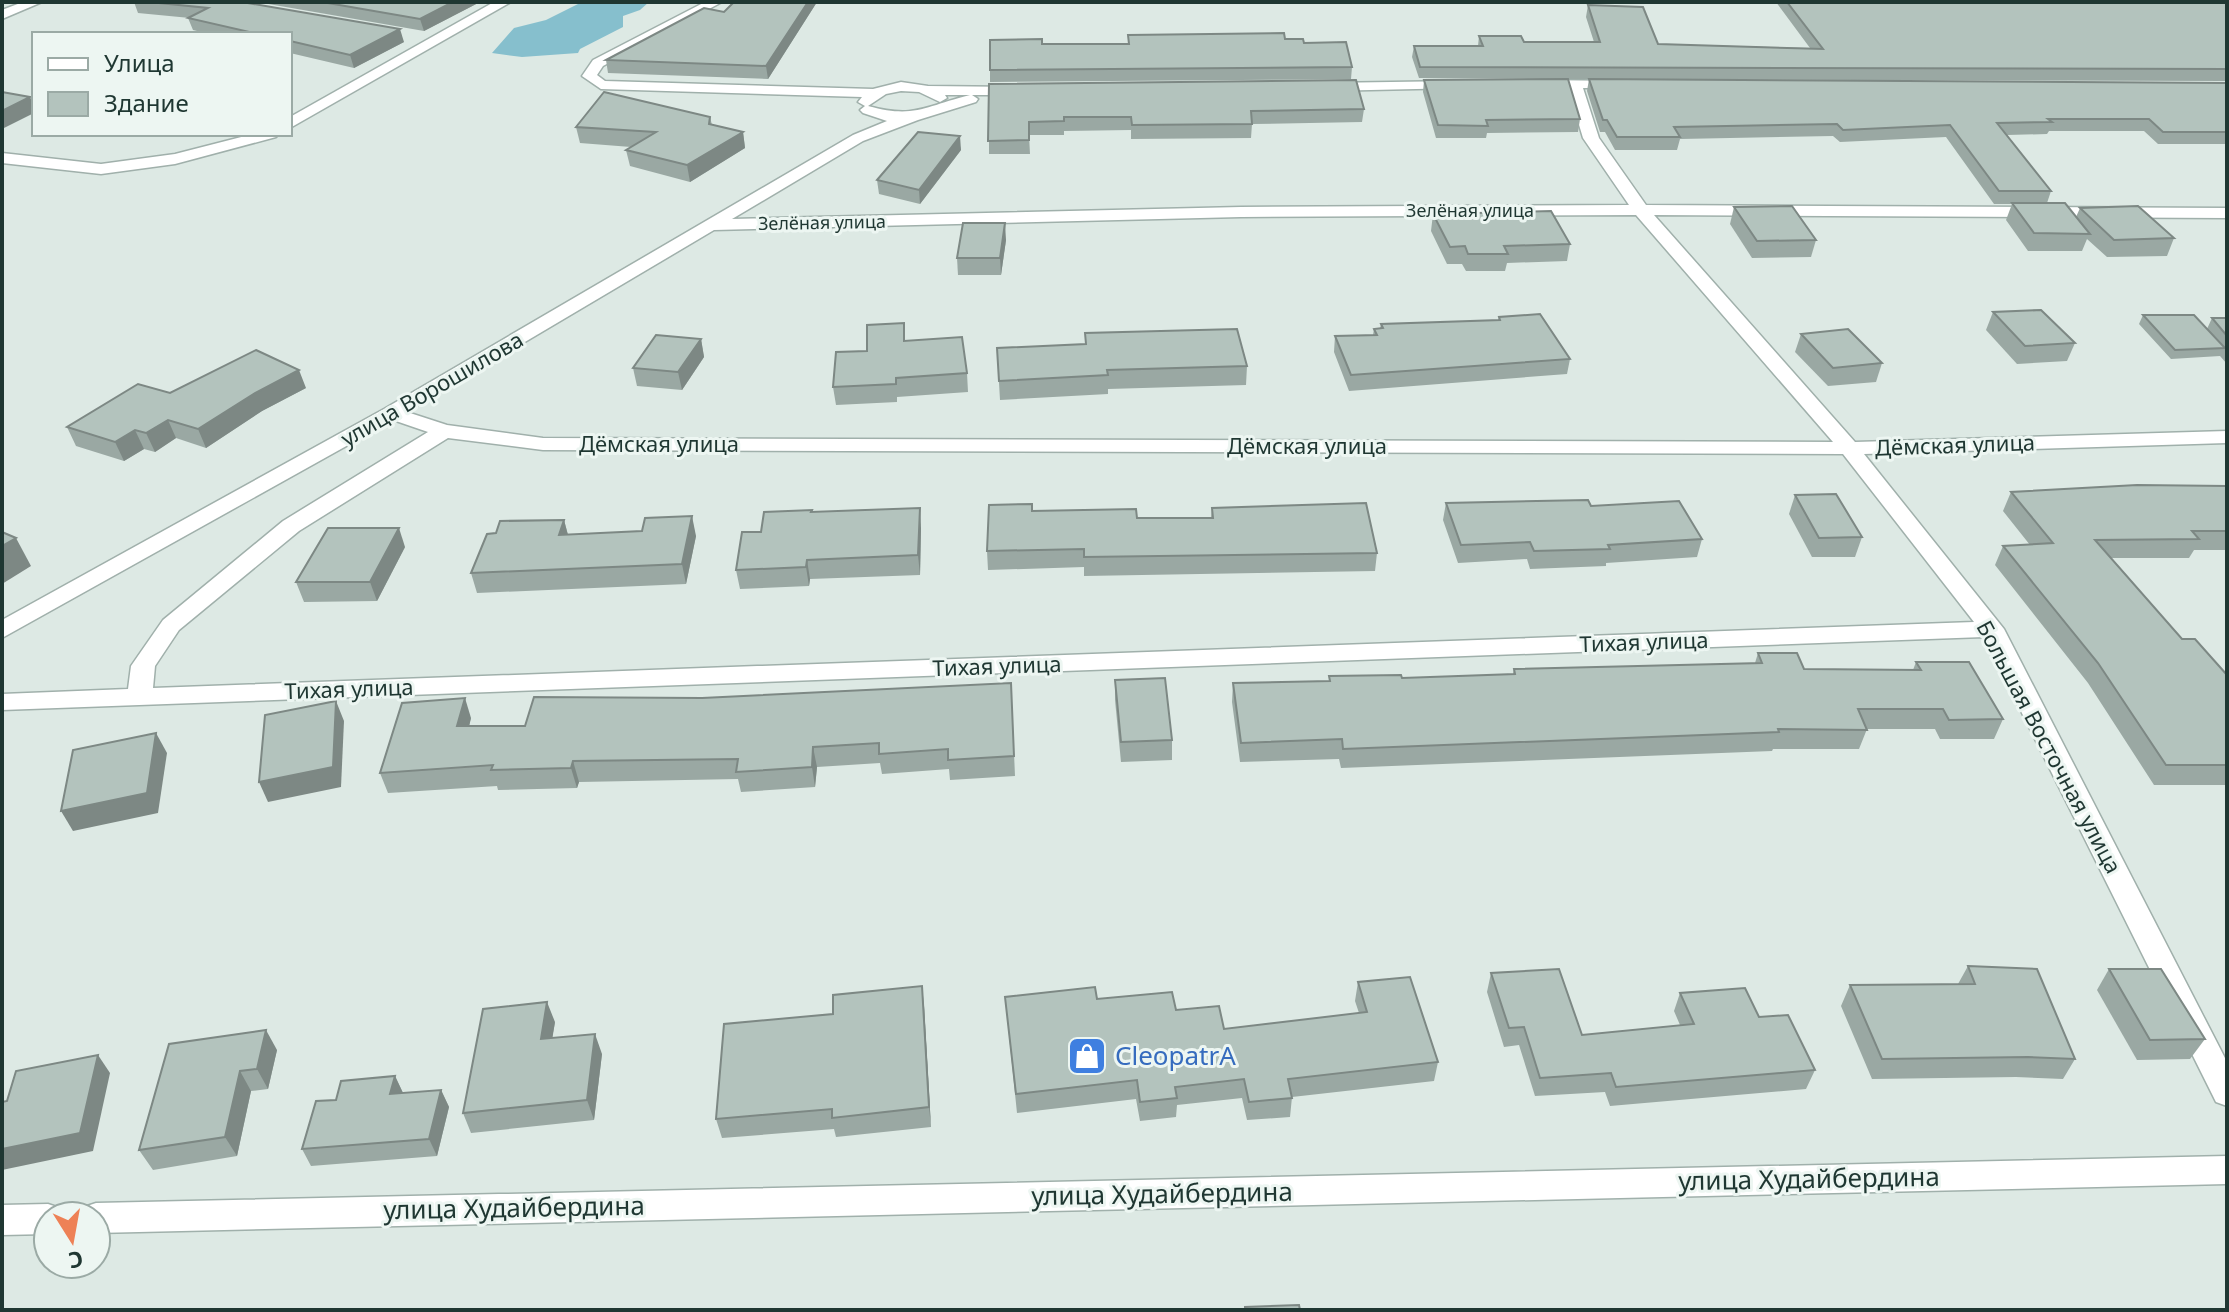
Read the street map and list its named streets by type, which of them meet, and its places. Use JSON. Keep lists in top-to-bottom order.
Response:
{
  "streets": {
    "street": [
      "Зелёная улица",
      "улица Ворошилова",
      "Дёмская улица",
      "Тихая улица",
      "Большая Восточная улица",
      "улица Худайбердина"
    ]
  },
  "crossings": [
    ["Зелёная улица", "улица Ворошилова"],
    ["Зелёная улица", "Большая Восточная улица"],
    ["улица Ворошилова", "Дёмская улица"],
    ["Дёмская улица", "Большая Восточная улица"],
    ["Тихая улица", "Большая Восточная улица"]
  ],
  "places": {
    "shop": ["CleopatrA"]
  },
  "legend": ["Улица", "Здание"],
  "north": "bottom"
}
